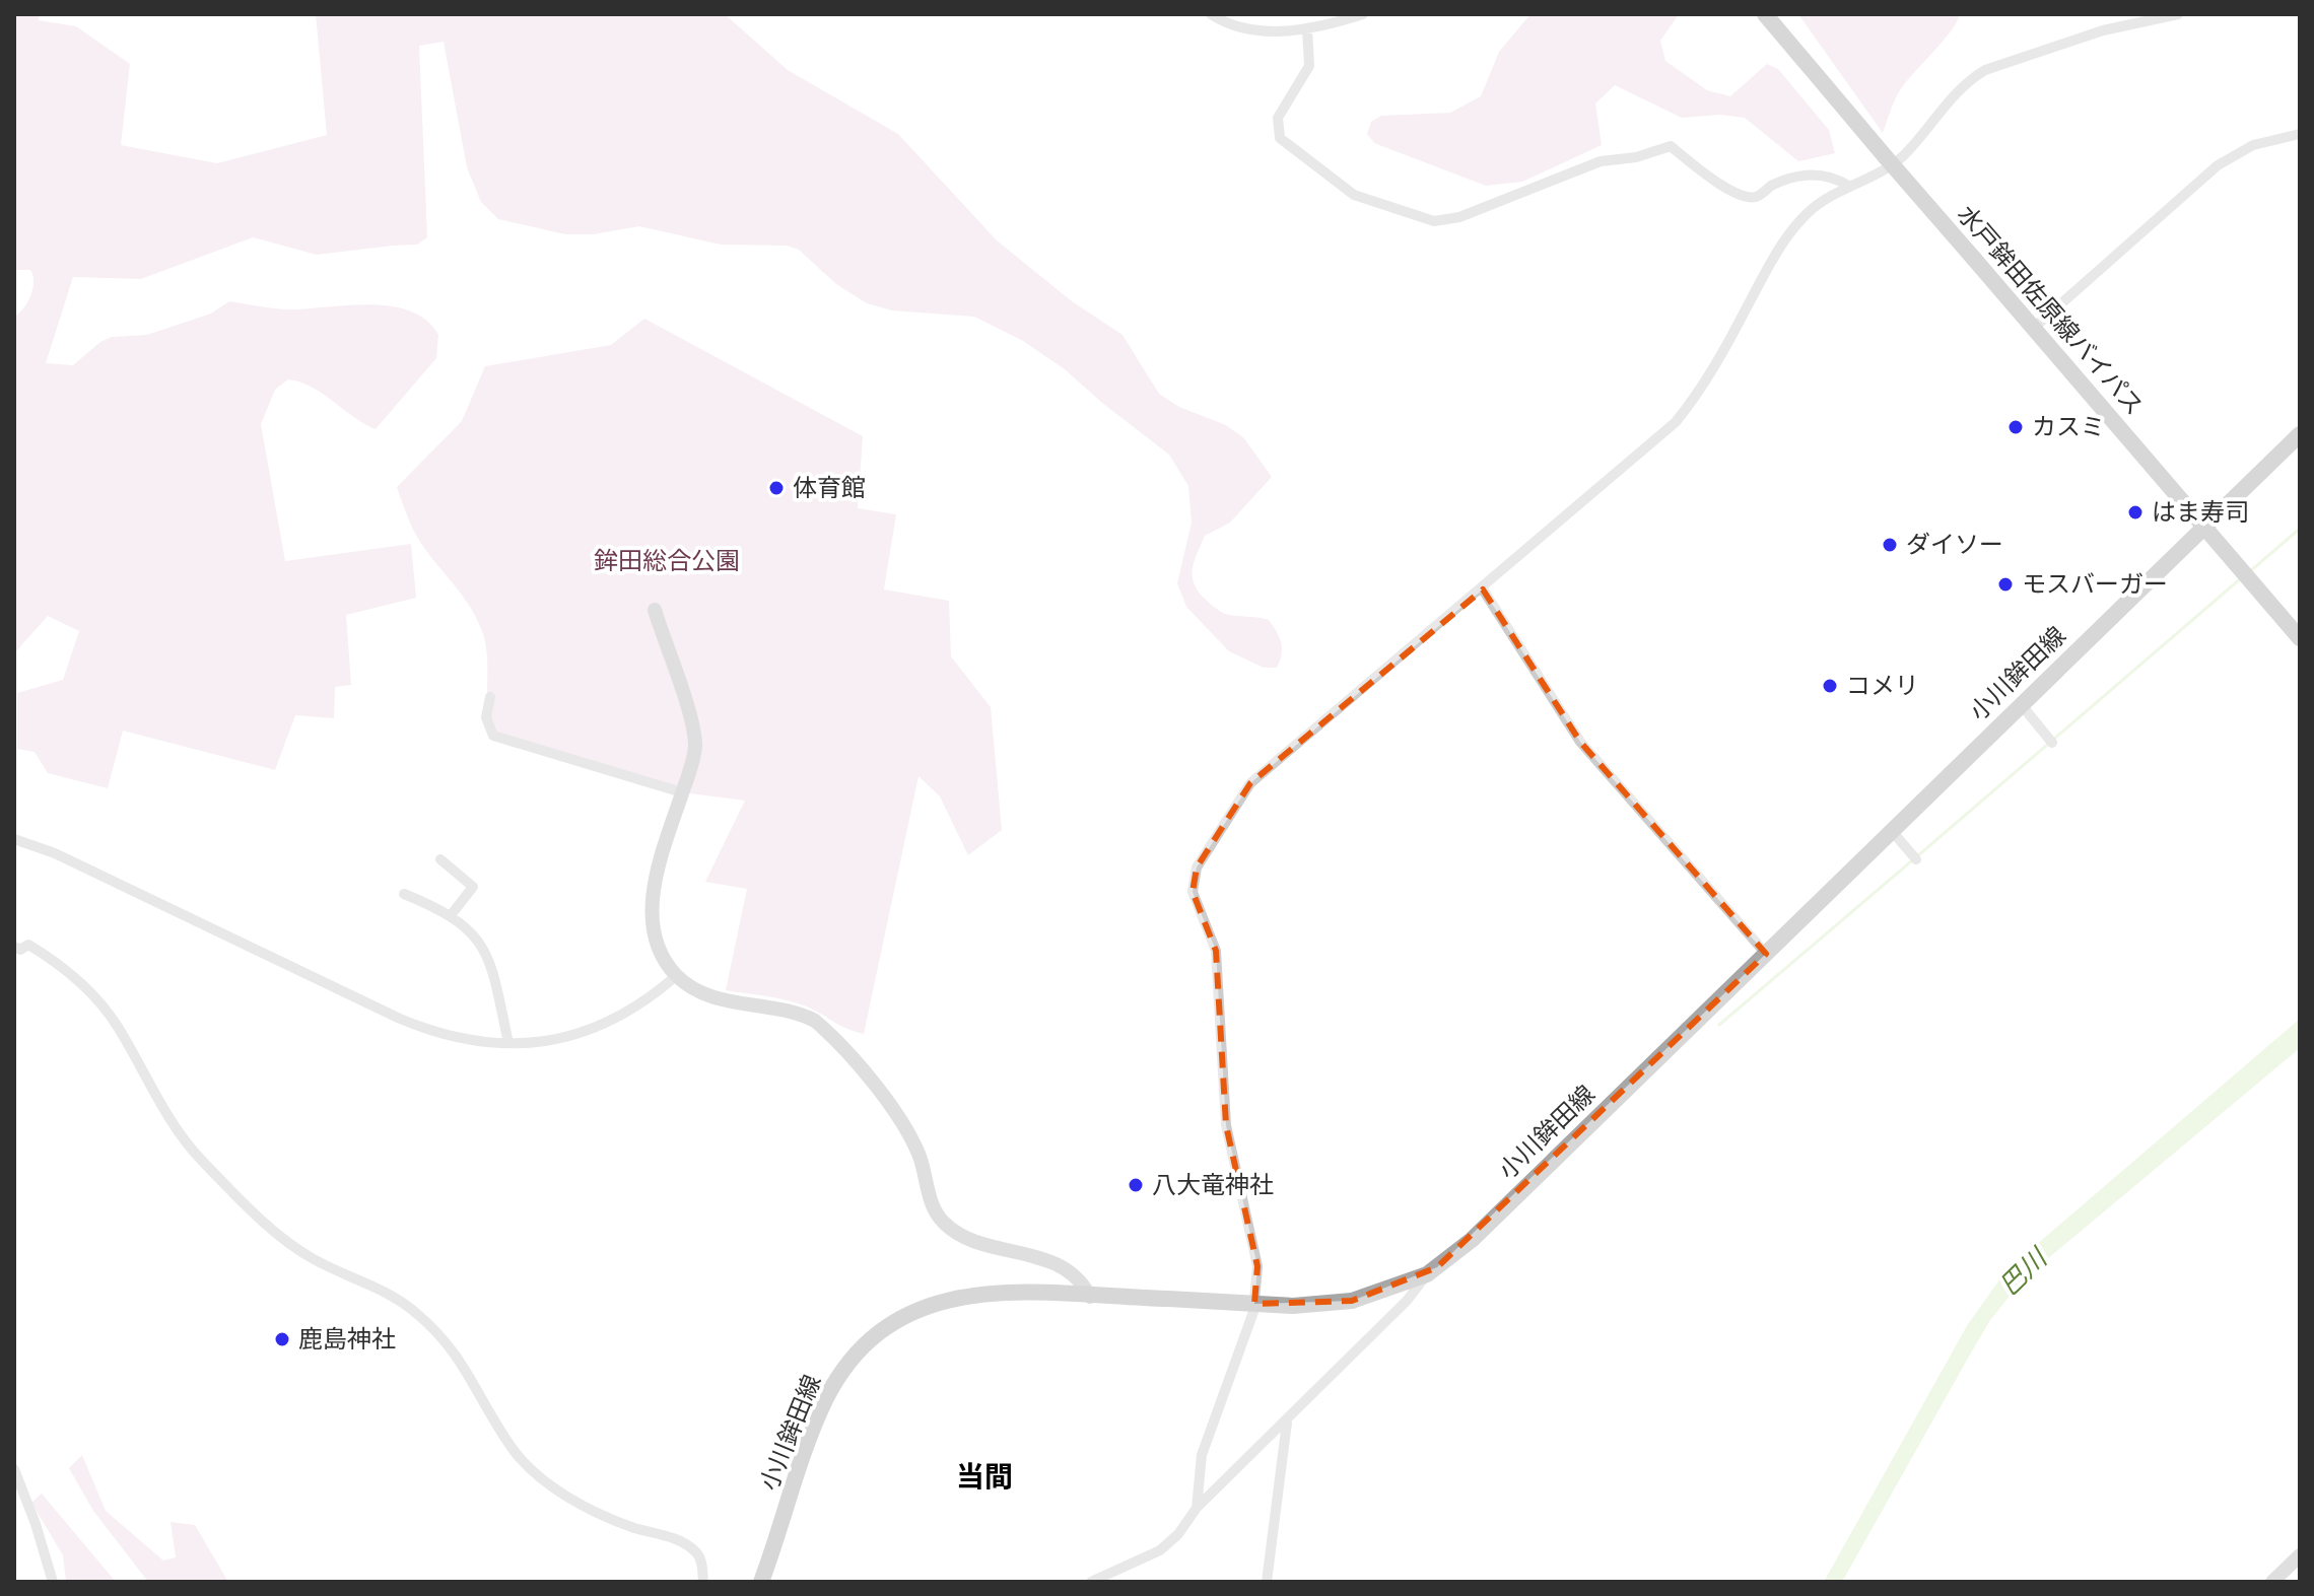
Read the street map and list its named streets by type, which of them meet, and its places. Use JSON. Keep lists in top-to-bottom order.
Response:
{
  "streets": {
    "main road": ["水戸鉾田佐原線バイパス", "小川鉾田線"]
  },
  "crossings": [
    ["水戸鉾田佐原線バイパス", "小川鉾田線"]
  ],
  "districts": ["当間"],
  "water": ["巴川"],
  "parks": ["鉾田総合公園"],
  "places": [
    "カスミ",
    "体育館",
    "はま寿司",
    "ダイソー",
    "モスバーガー",
    "コメリ",
    "八大竜神社",
    "鹿島神社"
  ]
}
